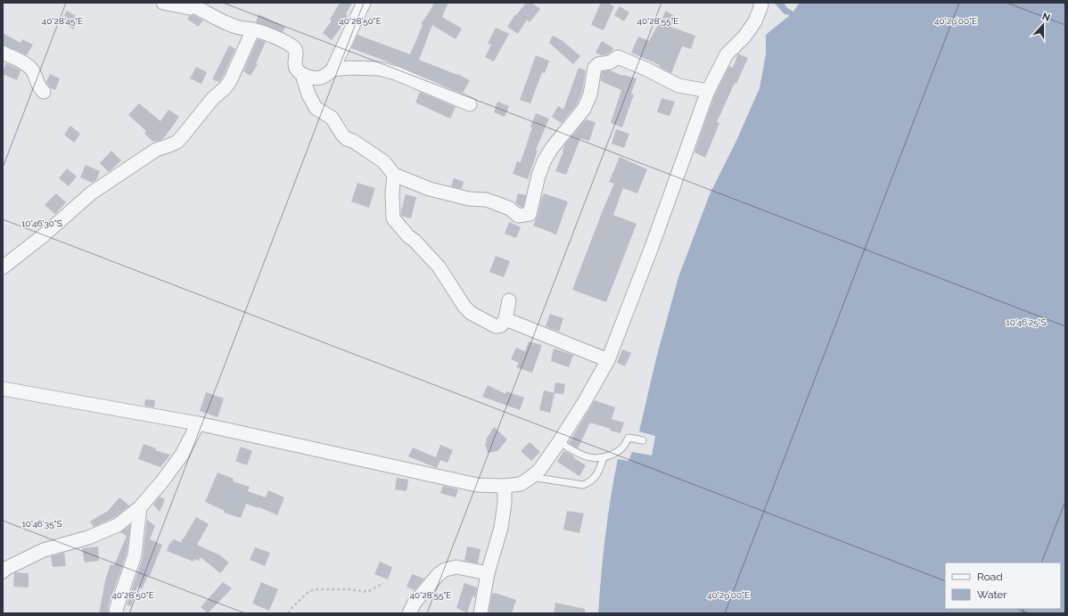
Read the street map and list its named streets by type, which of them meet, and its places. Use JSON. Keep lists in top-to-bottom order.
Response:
{
  "legend": ["Road", "Water"],
  "north": "top",
  "coordinates": [
    "40°28'50\"E",
    "40°28'55\"E",
    "40°29'00\"E",
    "40°28'45\"E",
    "10°46'30\"S",
    "10°46'25\"S",
    "10°46'35\"S"
  ]
}
